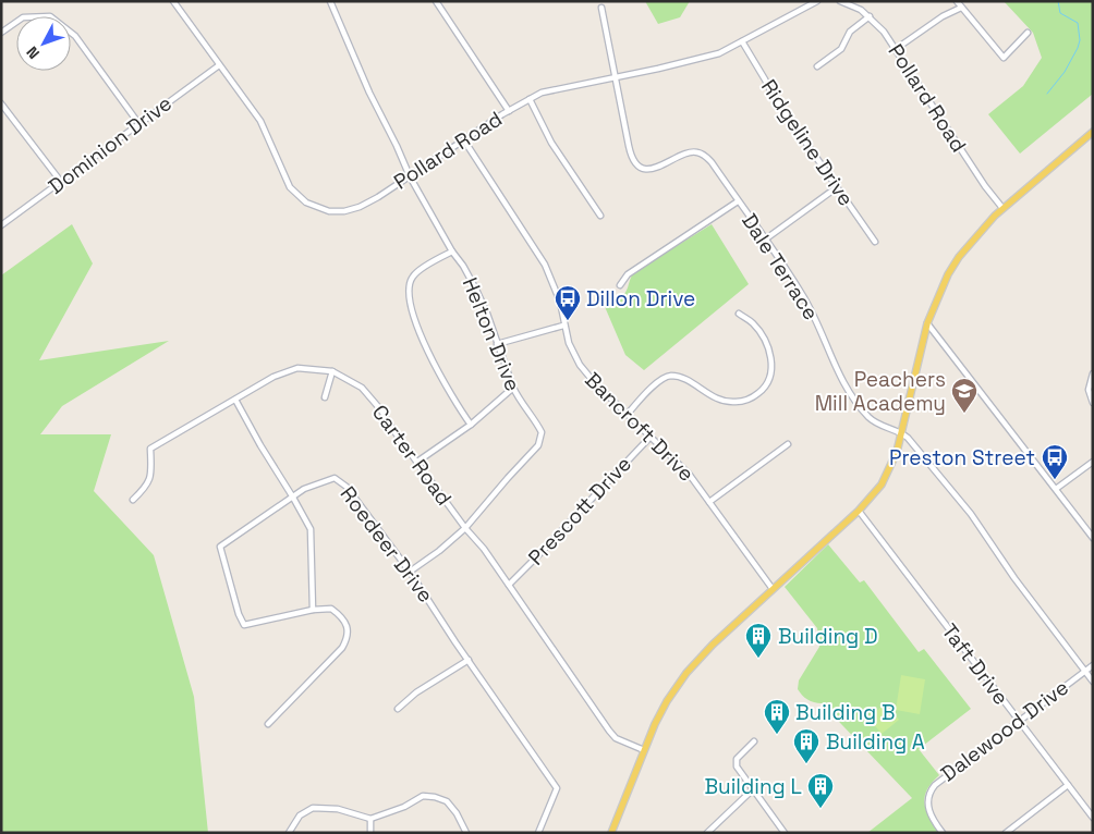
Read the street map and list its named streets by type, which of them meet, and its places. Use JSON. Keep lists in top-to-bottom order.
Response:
{
  "streets": {
    "street": [
      "Pollard Road",
      "Ridgeline Drive",
      "Dominion Drive",
      "Dale Terrace",
      "Helton Drive",
      "Bancroft Drive",
      "Carter Road",
      "Prescott Drive",
      "Roedeer Drive",
      "Taft Drive",
      "Dalewood Drive"
    ]
  },
  "crossings": [
    ["Pollard Road", "Ridgeline Drive"],
    ["Pollard Road", "Dominion Drive"],
    ["Pollard Road", "Dale Terrace"],
    ["Pollard Road", "Helton Drive"],
    ["Pollard Road", "Bancroft Drive"],
    ["Dale Terrace", "Dalewood Drive"],
    ["Helton Drive", "Carter Road"],
    ["Helton Drive", "Roedeer Drive"],
    ["Bancroft Drive", "Prescott Drive"],
    ["Carter Road", "Prescott Drive"],
    ["Taft Drive", "Dalewood Drive"]
  ],
  "places": {
    "bus stop": ["Dillon Drive", "Preston Street"],
    "school or university": ["Peachers Mill Academy"],
    "building": [
      "Building D",
      "Building B",
      "Building A",
      "Building L"
    ]
  },
  "north": "bottom left"
}
